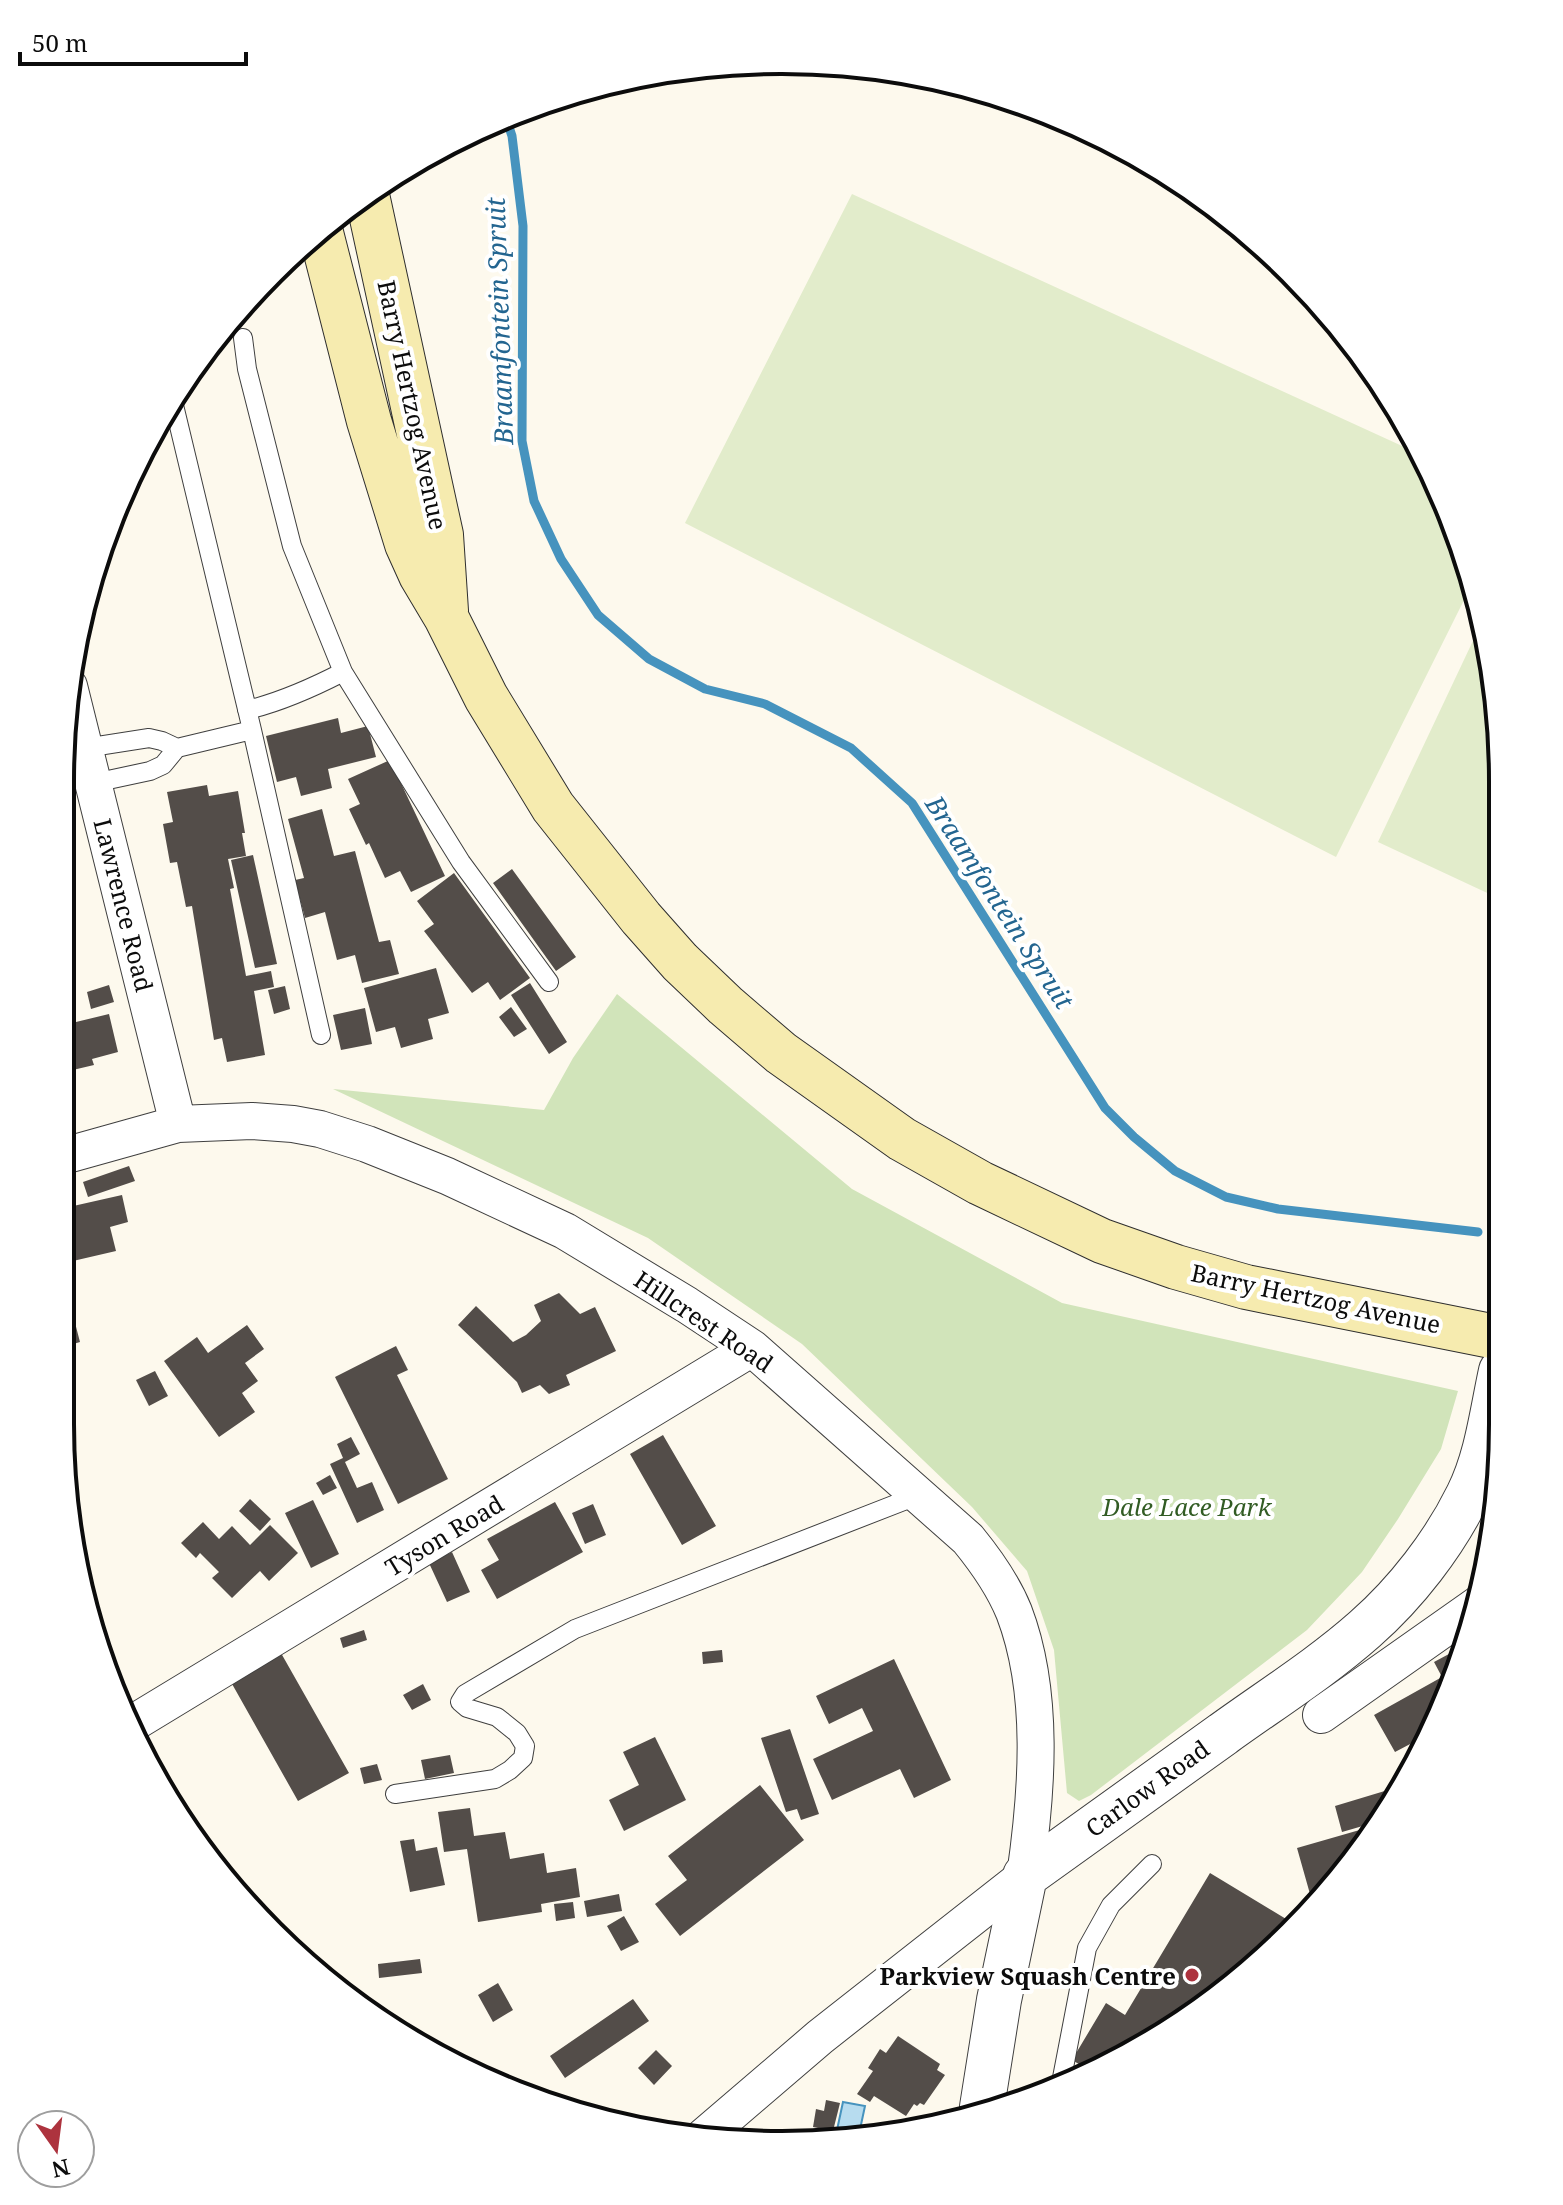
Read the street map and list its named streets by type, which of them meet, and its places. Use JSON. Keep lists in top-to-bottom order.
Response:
{
  "streets": {
    "main road": ["Barry Hertzog Avenue"],
    "street": [
      "Lawrence Road",
      "Hillcrest Road",
      "Tyson Road",
      "Carlow Road"
    ]
  },
  "crossings": [
    ["Lawrence Road", "Hillcrest Road"],
    ["Hillcrest Road", "Tyson Road"],
    ["Hillcrest Road", "Carlow Road"]
  ],
  "water": ["Braamfontein Spruit"],
  "parks": ["Dale Lace Park"],
  "places": ["Parkview Squash Centre"],
  "scale_bar": "50 m",
  "north": "bottom"
}
